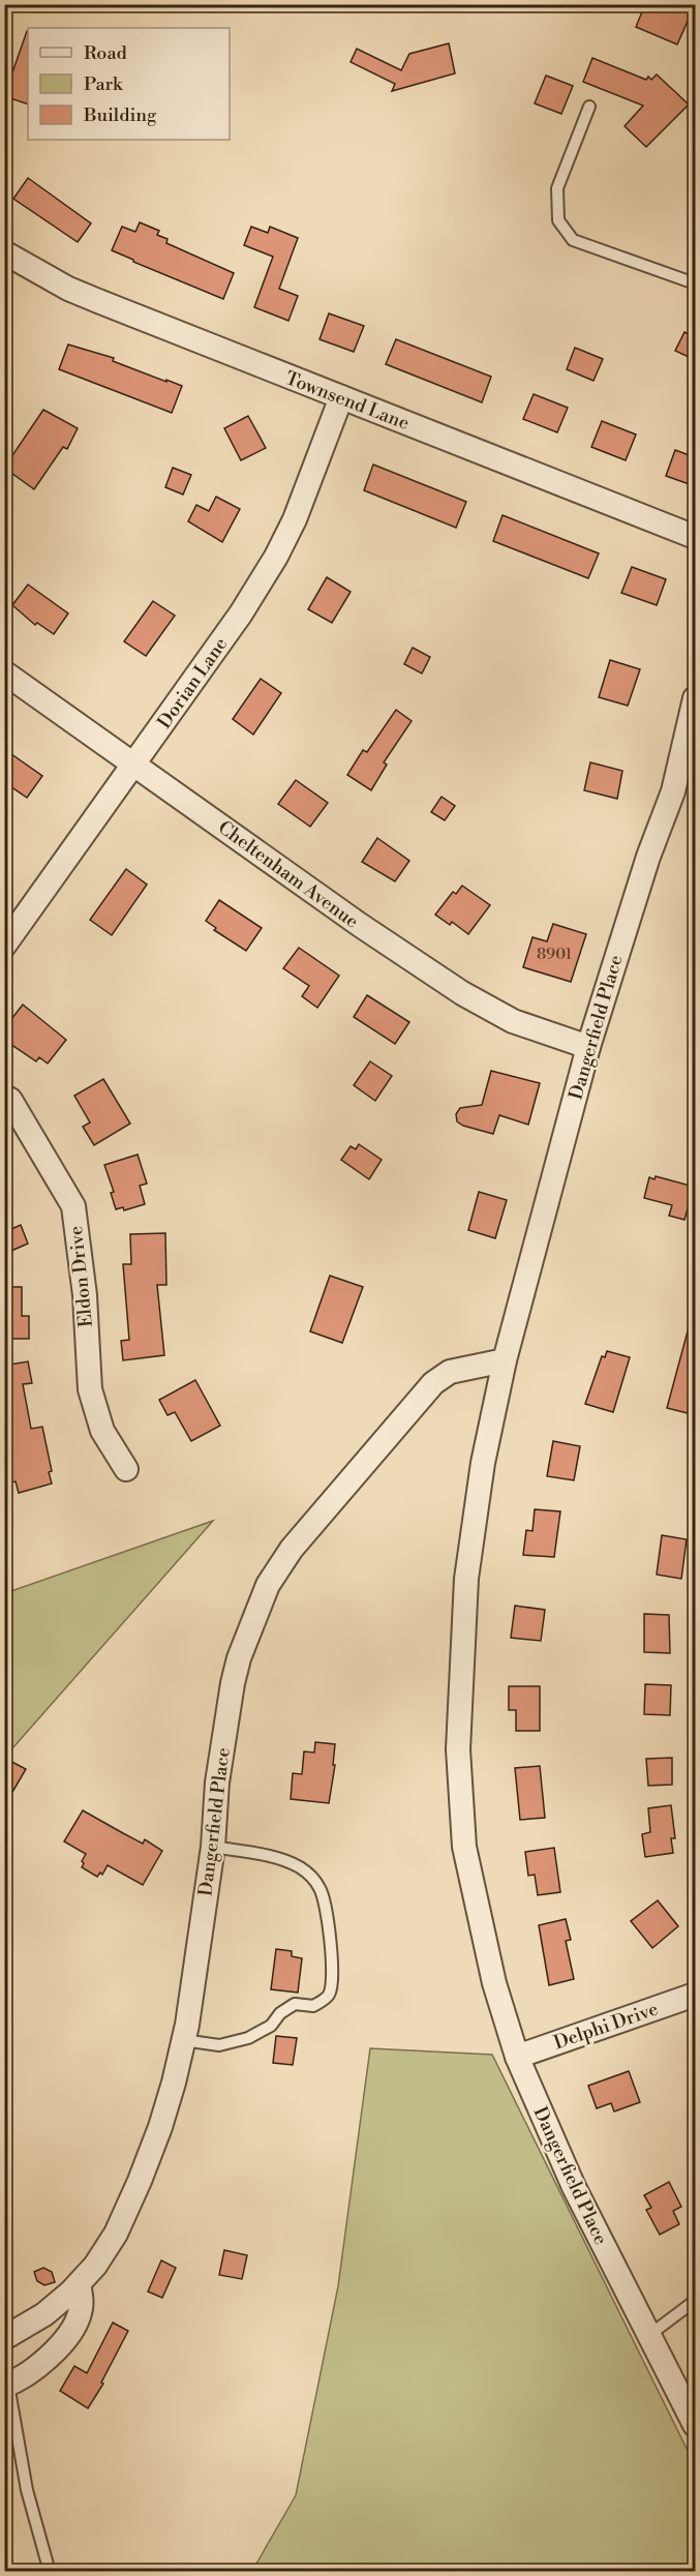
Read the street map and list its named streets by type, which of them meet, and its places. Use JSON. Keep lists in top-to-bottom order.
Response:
{
  "streets": {
    "street": [
      "Townsend Lane",
      "Dorian Lane",
      "Cheltenham Avenue",
      "Dangerfield Place",
      "Eldon Drive",
      "Delphi Drive"
    ]
  },
  "crossings": [
    ["Townsend Lane", "Dorian Lane"],
    ["Dorian Lane", "Cheltenham Avenue"],
    ["Cheltenham Avenue", "Dangerfield Place"],
    ["Dangerfield Place", "Delphi Drive"]
  ],
  "house_numbers": ["8901"],
  "legend": ["Road", "Park", "Building"]
}
